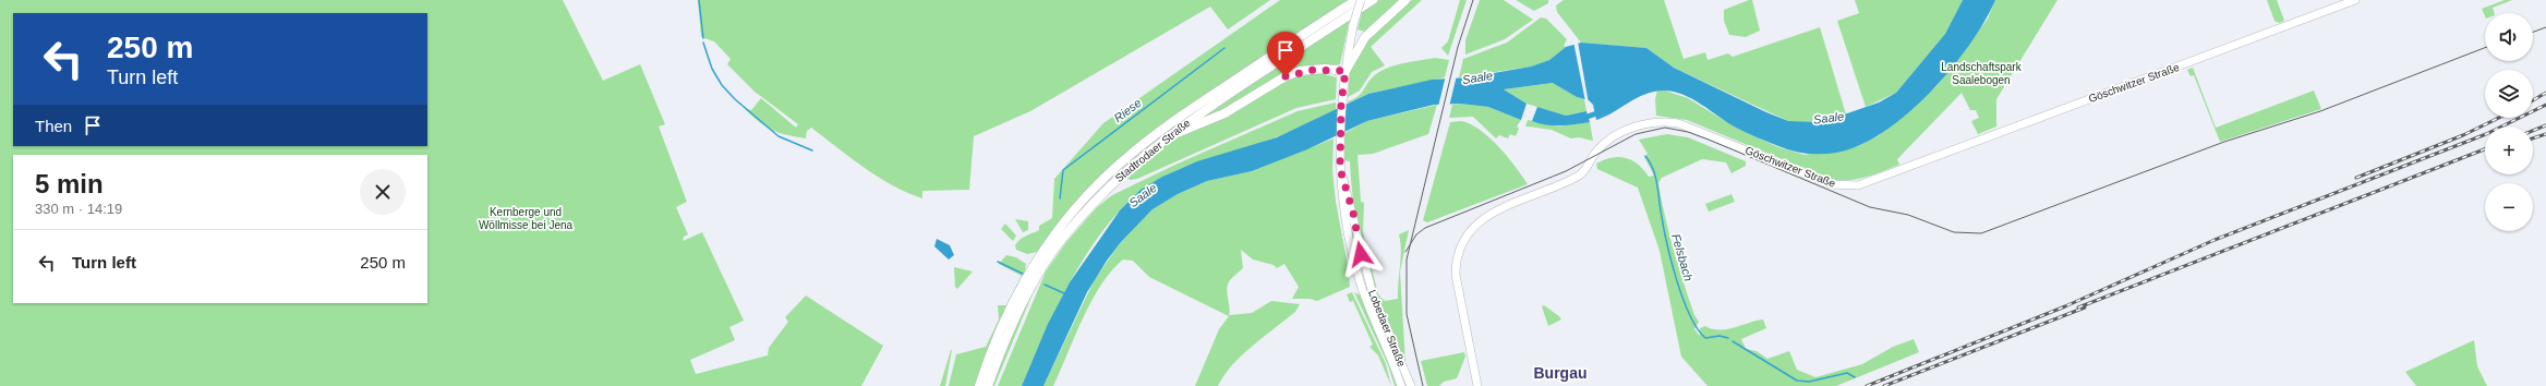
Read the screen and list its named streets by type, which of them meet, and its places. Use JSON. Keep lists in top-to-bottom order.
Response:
{
  "streets": {
    "main road": ["Göschwitzer Straße", "Stadtrodaer Straße", "Lobedaer Straße"]
  },
  "districts": ["Burgau"],
  "water": ["Saale", "Riese", "Felsbach"],
  "parks": ["Landschaftspark Saalebogen", "Kernberge und Wöllmisse bei Jena"],
  "page": {
    "map_buttons": ["+", "−"],
    "turn": ["250 m", "Turn left"],
    "then": "Then",
    "heading": ["5 min", "330 m · 14:19"],
    "list": [
      {
        "name": "Turn left",
        "value": "250 m"
      }
    ]
  }
}
